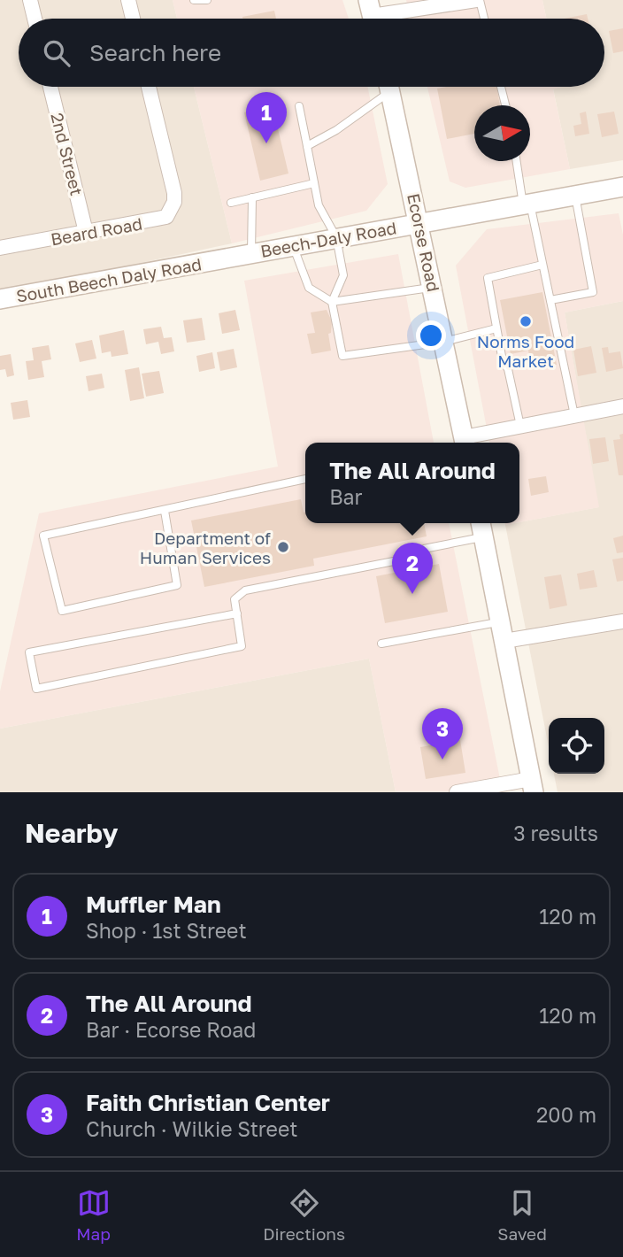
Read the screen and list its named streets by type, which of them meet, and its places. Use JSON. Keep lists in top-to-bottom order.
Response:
{
  "streets": {
    "street": [
      "2nd Street",
      "Beard Road",
      "Beech-Daly Road",
      "Ecorse Road",
      "South Beech Daly Road"
    ]
  },
  "crossings": [
    ["2nd Street", "Beard Road"],
    ["Beech-Daly Road", "Ecorse Road"],
    ["Beech-Daly Road", "South Beech Daly Road"]
  ],
  "places": ["Norms Food Market", "Department of Human Services"],
  "north": "right",
  "page": {
    "search": "Search here",
    "pins": ["1", "2", "3"],
    "popup": ["The All Around", "Bar"],
    "heading": ["Nearby", "3 results"],
    "list": [
      {
        "mark": "1",
        "name": "Muffler Man",
        "note": "Shop · 1st Street",
        "value": "120 m"
      },
      {
        "mark": "2",
        "name": "The All Around",
        "note": "Bar · Ecorse Road",
        "value": "120 m"
      },
      {
        "mark": "3",
        "name": "Faith Christian Center",
        "note": "Church · Wilkie Street",
        "value": "200 m"
      }
    ],
    "nav": ["Map", "Directions", "Saved"]
  }
}
